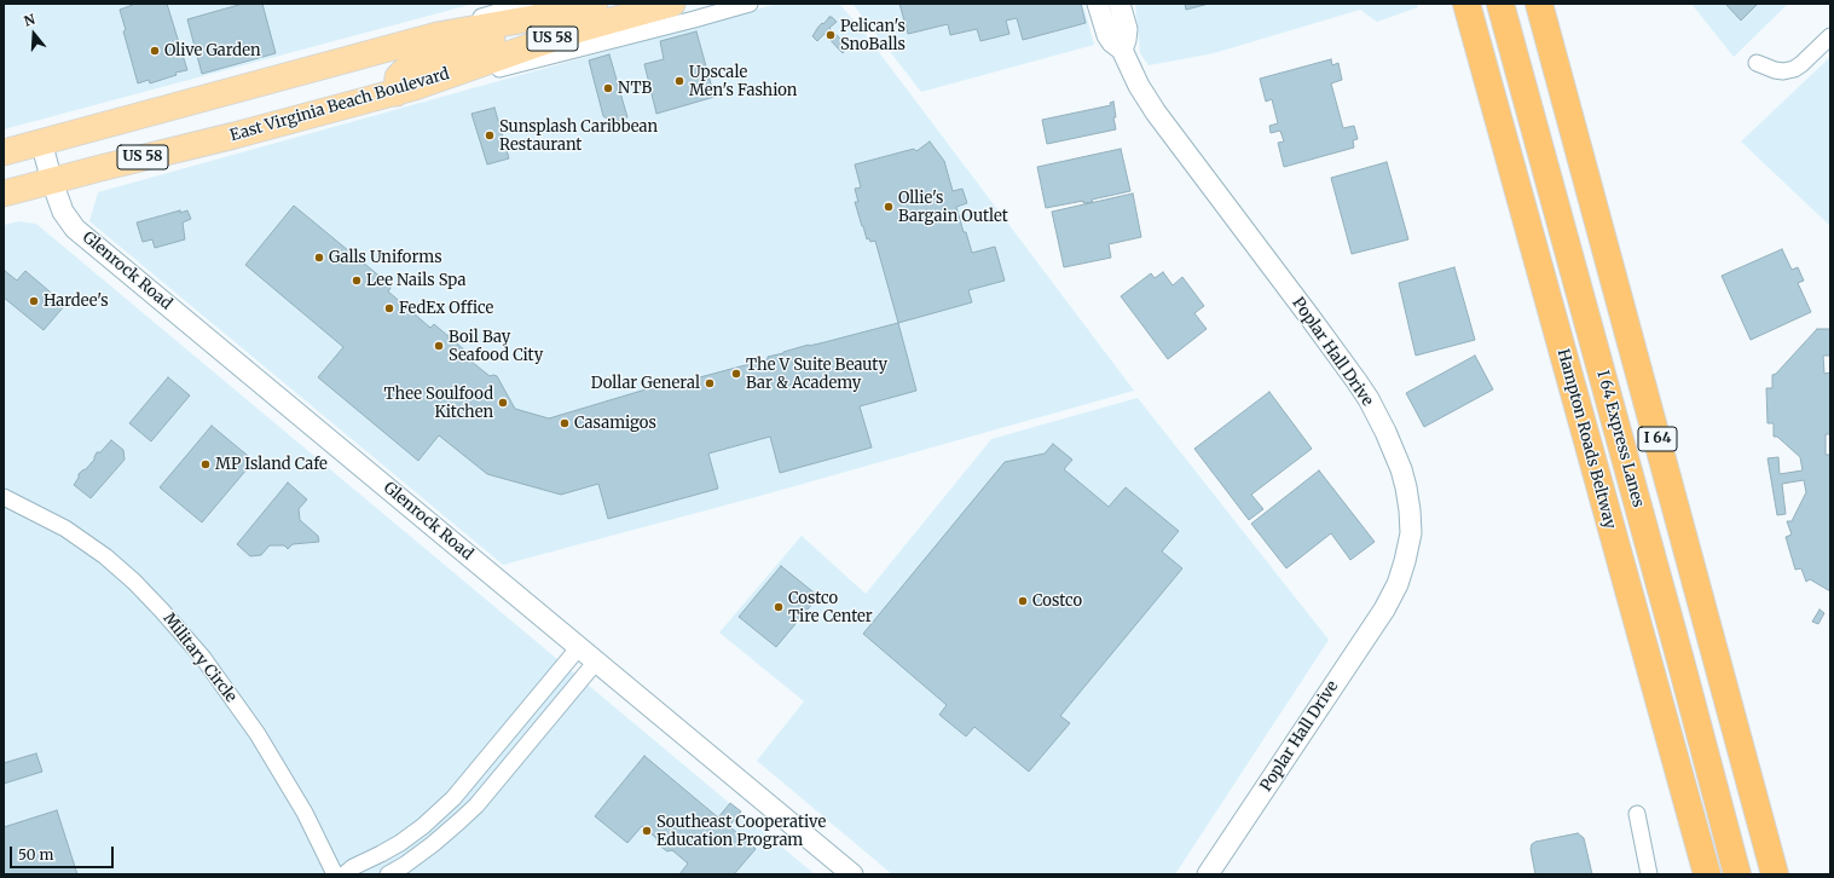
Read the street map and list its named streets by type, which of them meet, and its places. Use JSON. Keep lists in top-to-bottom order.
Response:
{
  "streets": {
    "highway": ["Hampton Roads Beltway", "I 64 Express Lanes", "I 64"],
    "main road": ["US 58", "East Virginia Beach Boulevard"],
    "street": ["Glenrock Road", "Poplar Hall Drive", "Military Circle"]
  },
  "crossings": [
    ["US 58", "Glenrock Road"],
    ["East Virginia Beach Boulevard", "Glenrock Road"]
  ],
  "places": [
    "Pelican's SnoBalls",
    "Olive Garden",
    "Upscale Men's Fashion",
    "NTB",
    "Sunsplash Caribbean Restaurant",
    "Ollie's Bargain Outlet",
    "Galls Uniforms",
    "Lee Nails Spa",
    "Hardee's",
    "FedEx Office",
    "Boil Bay Seafood City",
    "The V Suite Beauty Bar & Academy",
    "Dollar General",
    "Thee Soulfood Kitchen",
    "Casamigos",
    "MP Island Cafe",
    "Costco",
    "Costco Tire Center",
    "Southeast Cooperative Education Program"
  ],
  "scale_bar": "50 m",
  "north": "top"
}
